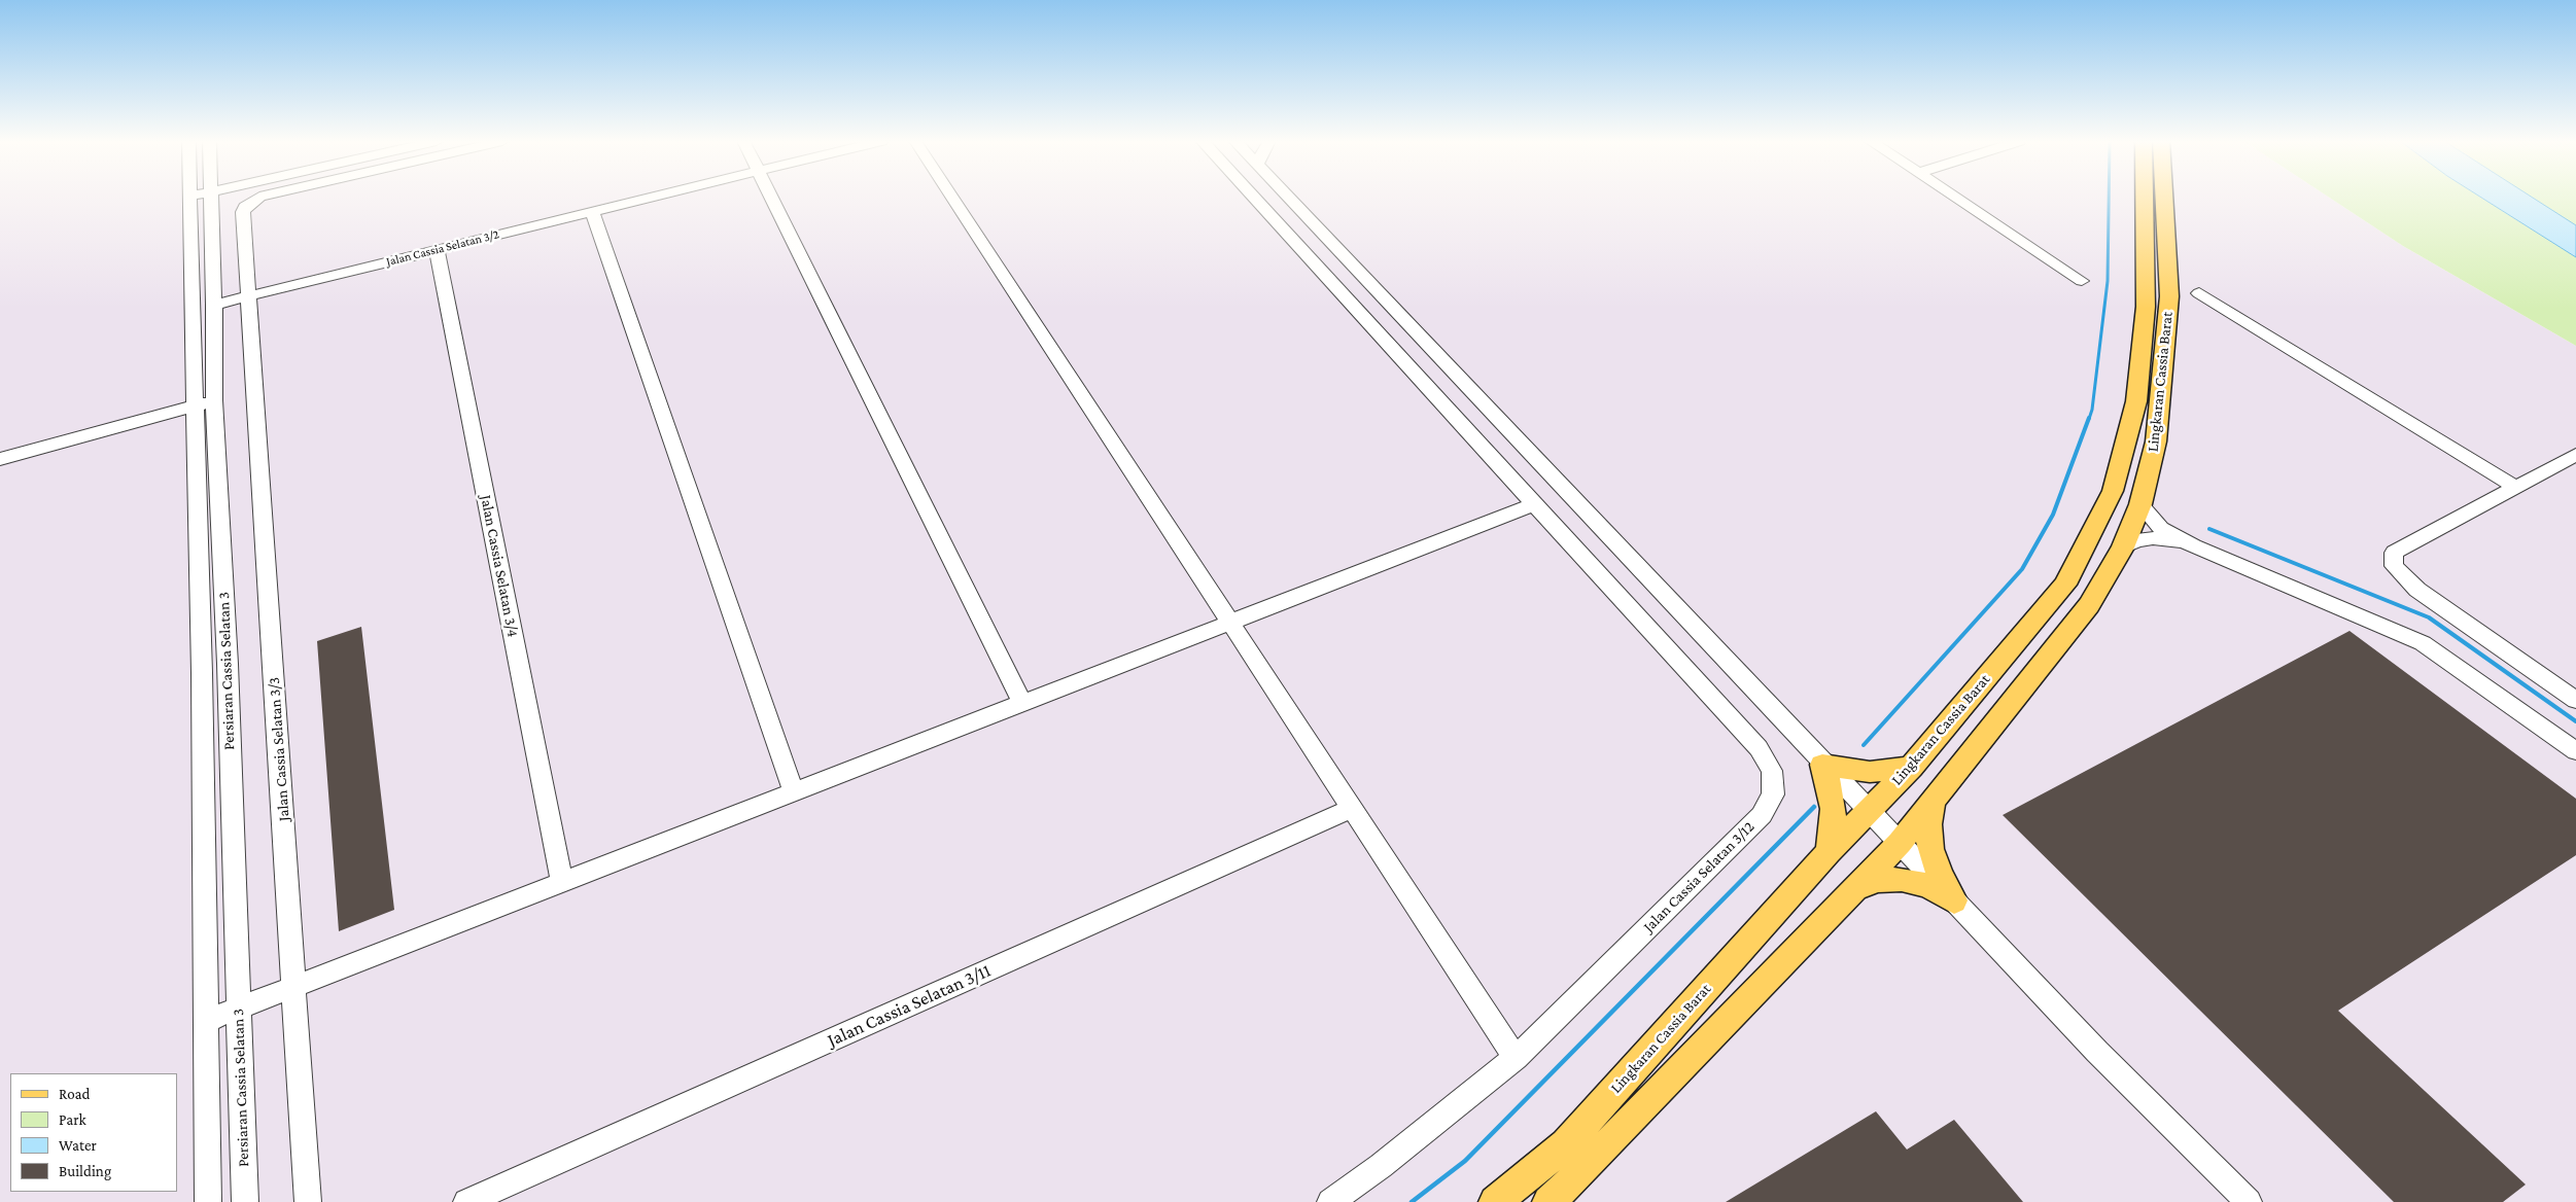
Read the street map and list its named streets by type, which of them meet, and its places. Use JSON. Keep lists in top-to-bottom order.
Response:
{
  "streets": {
    "main road": ["Lingkaran Cassia Barat"],
    "street": [
      "Jalan Cassia Selatan 3/2",
      "Jalan Cassia Selatan 3/4",
      "Persiaran Cassia Selatan 3",
      "Jalan Cassia Selatan 3/3",
      "Jalan Cassia Selatan 3/12",
      "Jalan Cassia Selatan 3/11"
    ]
  },
  "crossings": [
    ["Jalan Cassia Selatan 3/2", "Jalan Cassia Selatan 3/4"],
    ["Jalan Cassia Selatan 3/2", "Persiaran Cassia Selatan 3"],
    ["Jalan Cassia Selatan 3/2", "Jalan Cassia Selatan 3/3"]
  ],
  "legend": [
    "Road",
    "Park",
    "Water",
    "Building"
  ]
}
